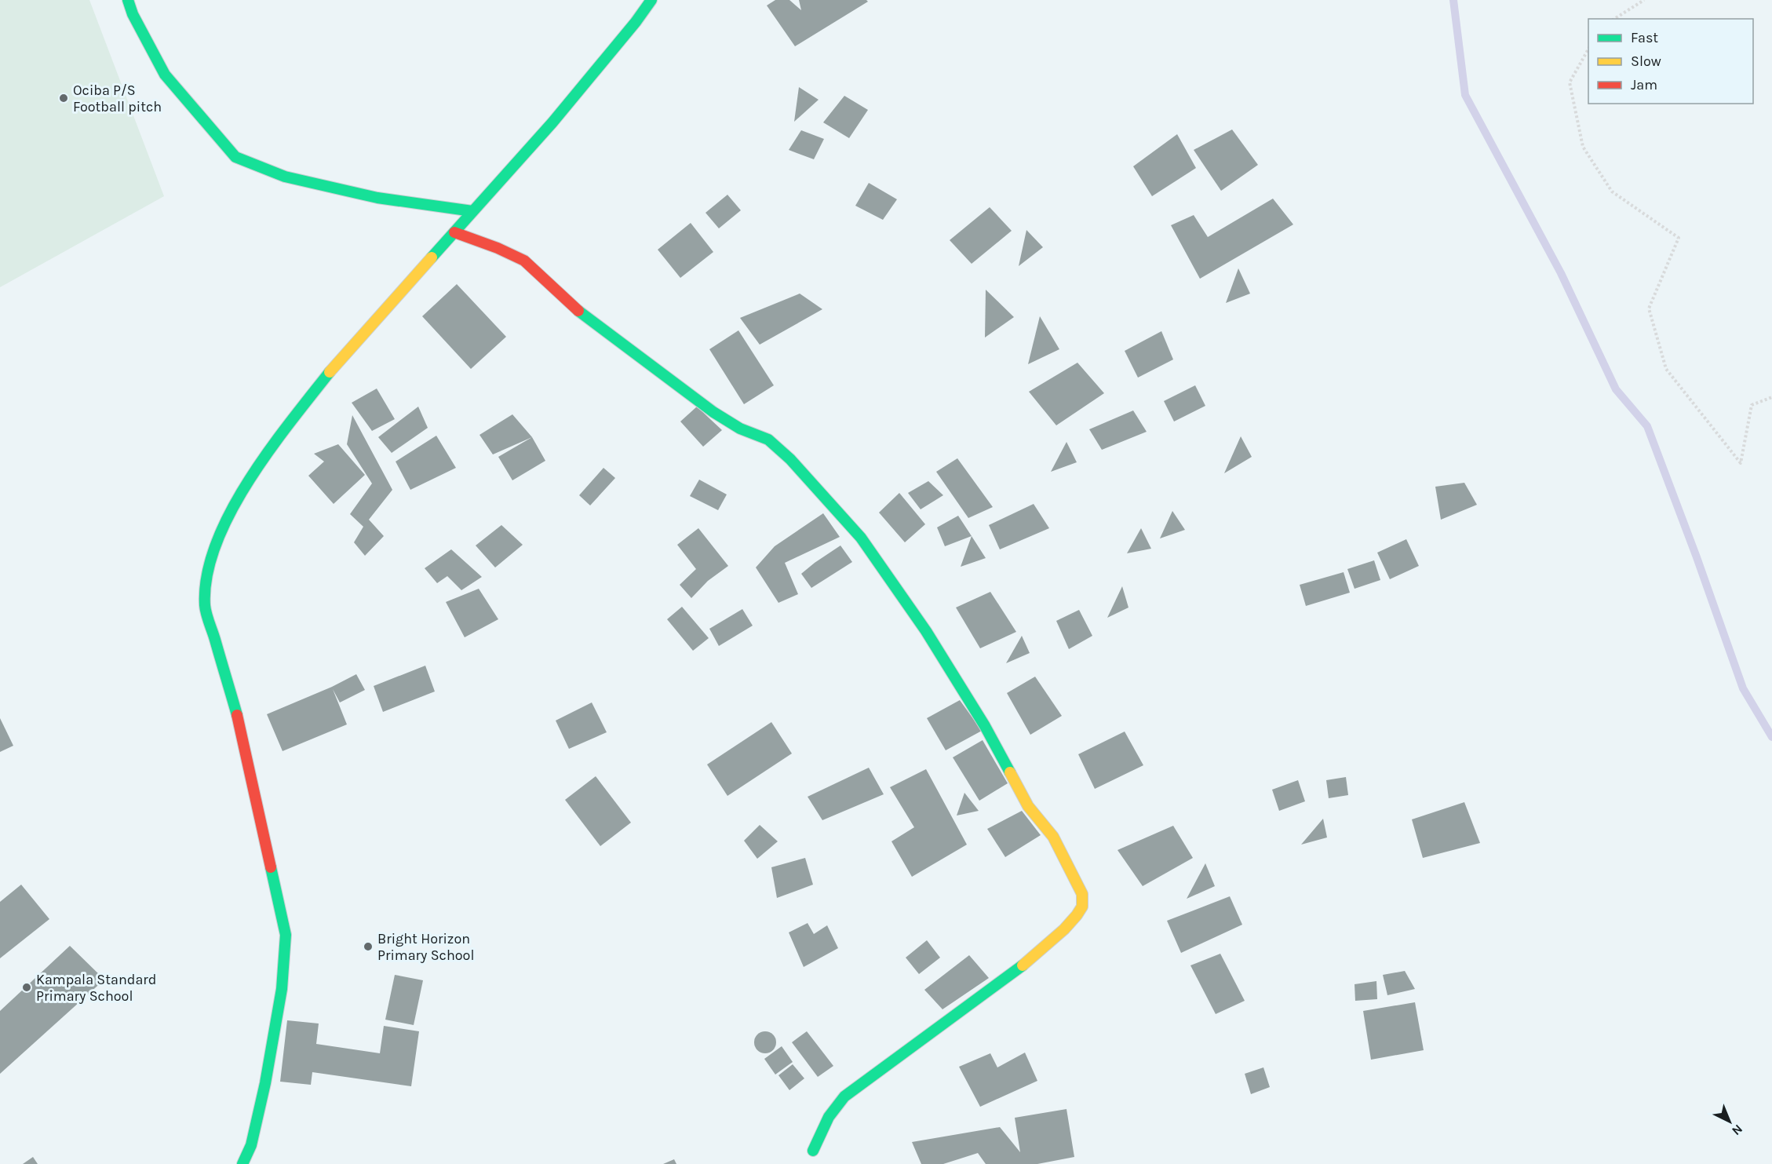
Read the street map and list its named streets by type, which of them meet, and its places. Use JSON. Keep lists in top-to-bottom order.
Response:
{
  "places": ["Ociba P/S Football pitch", "Bright Horizon Primary School", "Kampala Standard Primary School"],
  "legend": ["Fast", "Slow", "Jam"],
  "north": "bottom right"
}
